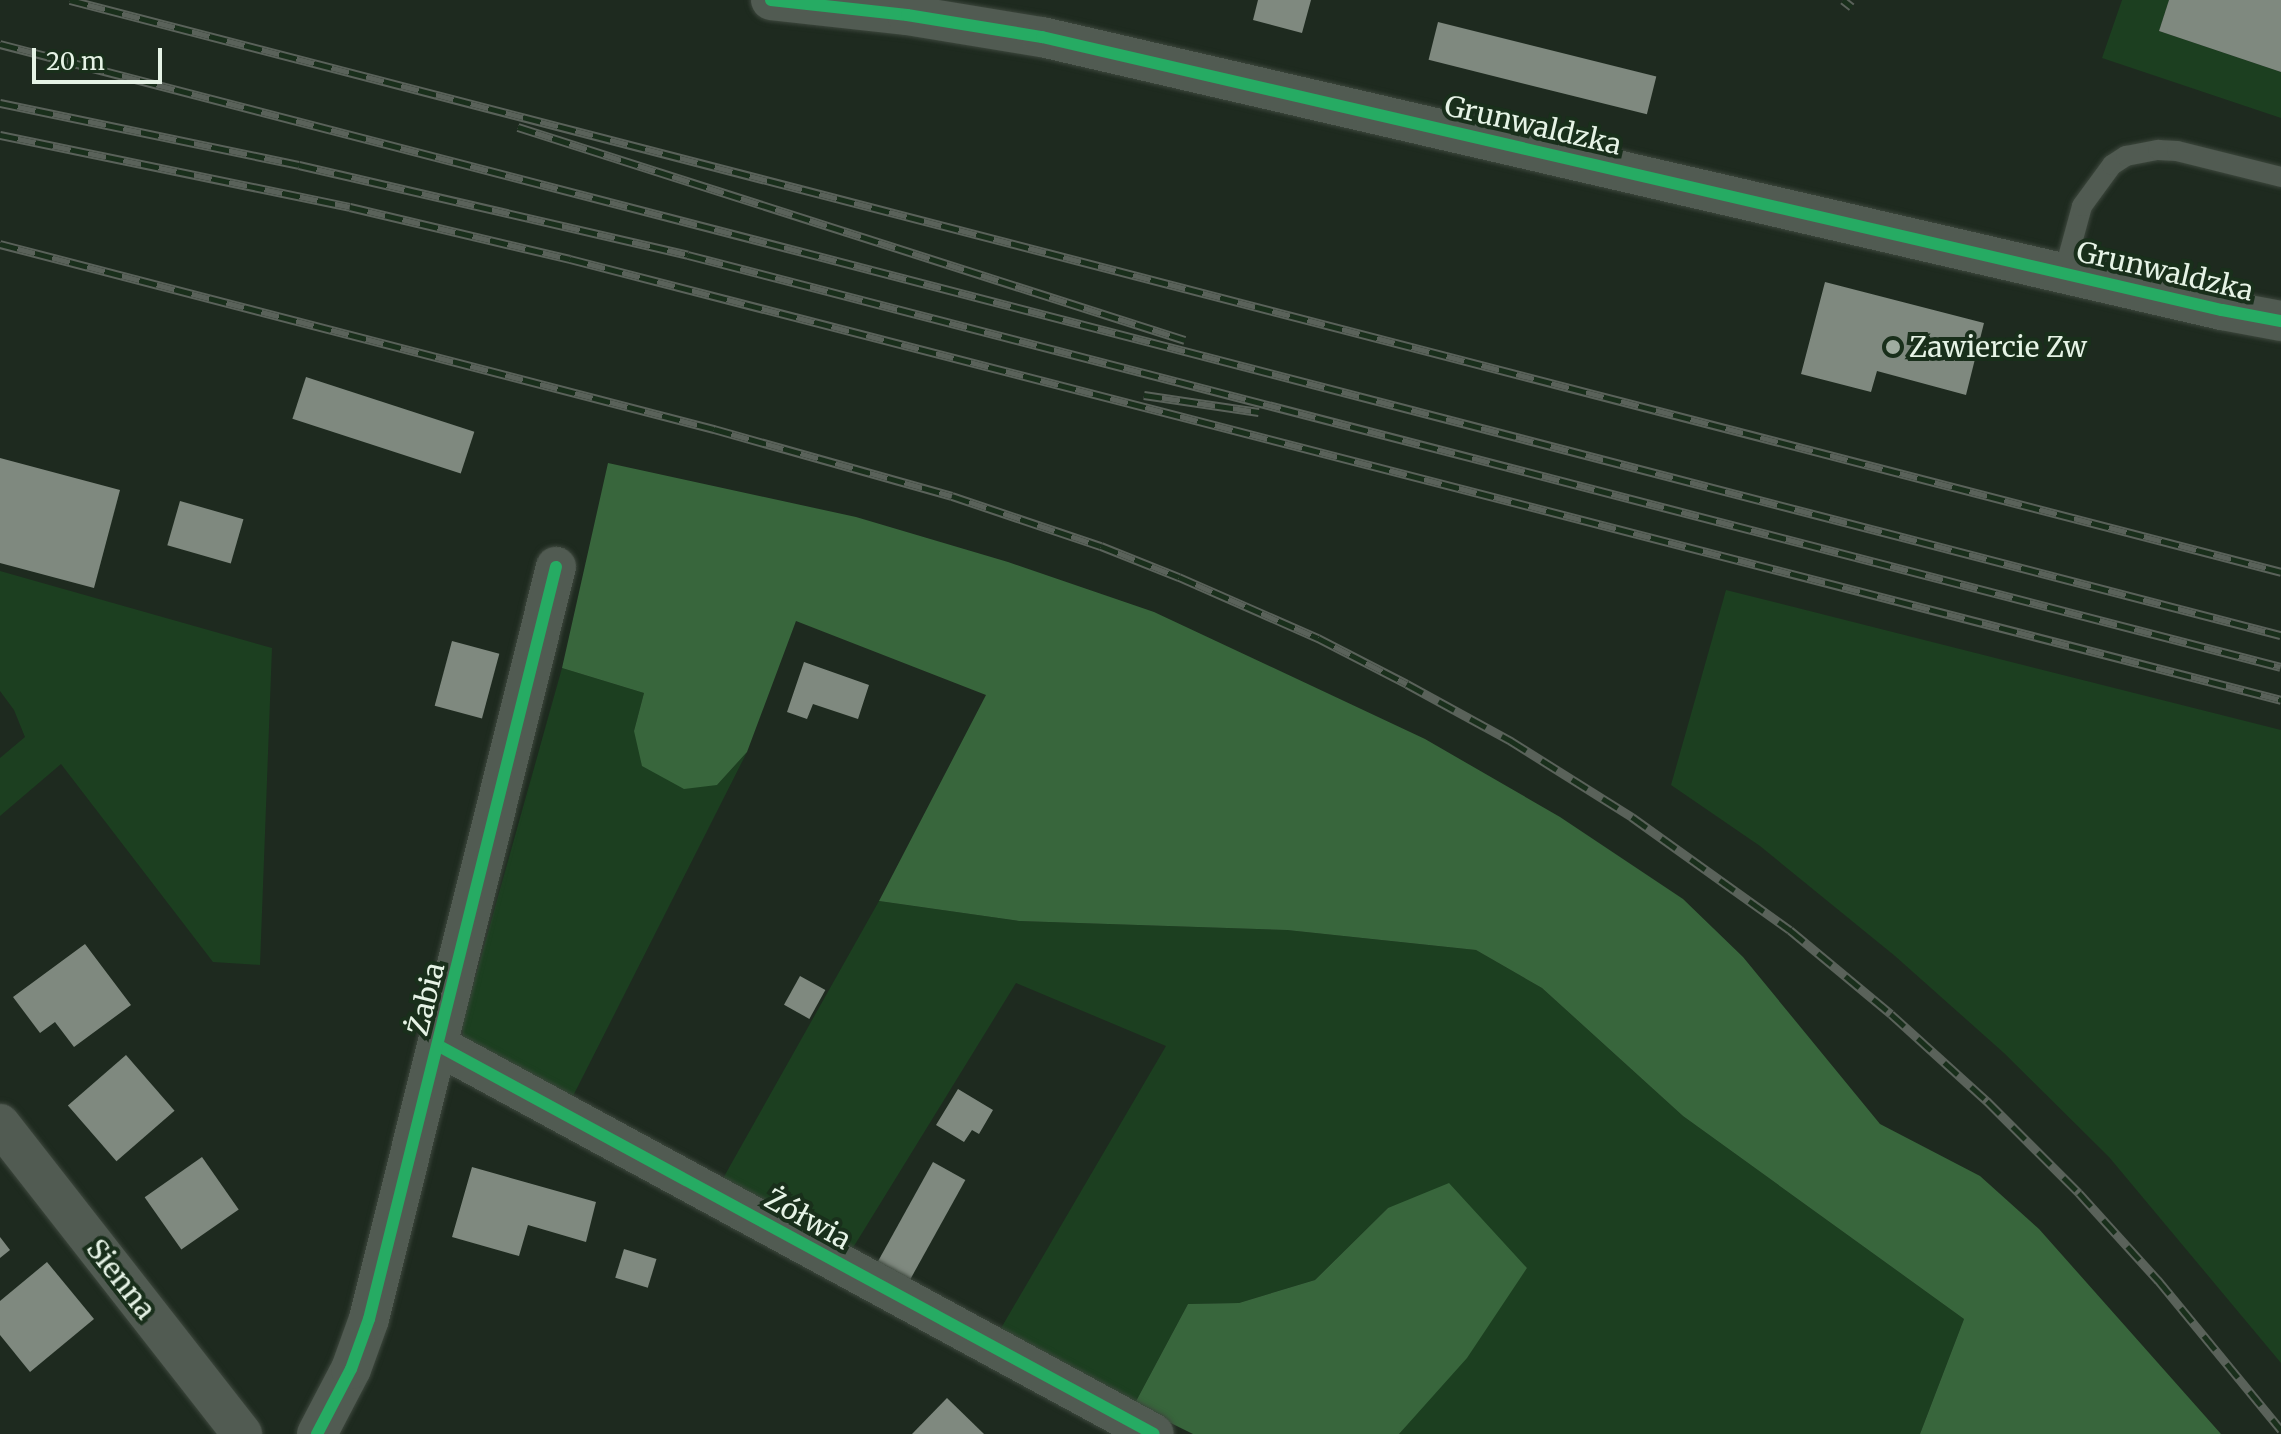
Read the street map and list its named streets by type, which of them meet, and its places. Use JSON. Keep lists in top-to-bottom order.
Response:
{
  "streets": {
    "street": [
      "Grunwaldzka",
      "Żabia",
      "Żółwia",
      "Sienna"
    ]
  },
  "crossings": [
    ["Żabia", "Żółwia"]
  ],
  "places": ["Zawiercie Zw"],
  "scale_bar": "20 m"
}
